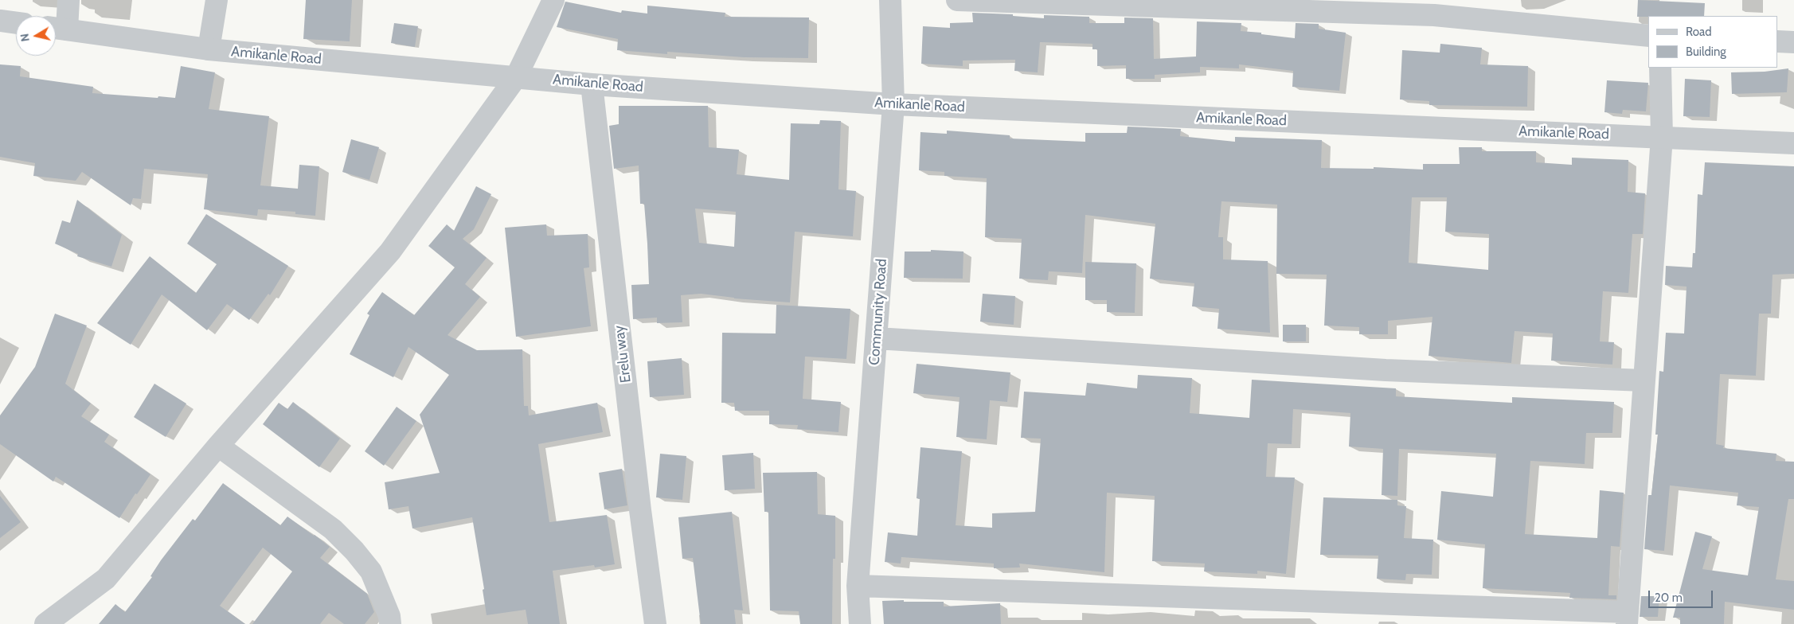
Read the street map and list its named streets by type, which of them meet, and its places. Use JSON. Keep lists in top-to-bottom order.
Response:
{
  "streets": {
    "street": ["Amikanle Road", "Community Road", "Erelu way"]
  },
  "crossings": [
    ["Amikanle Road", "Community Road"],
    ["Amikanle Road", "Erelu way"]
  ],
  "legend": ["Road", "Building"],
  "scale_bar": "20 m",
  "north": "left"
}
